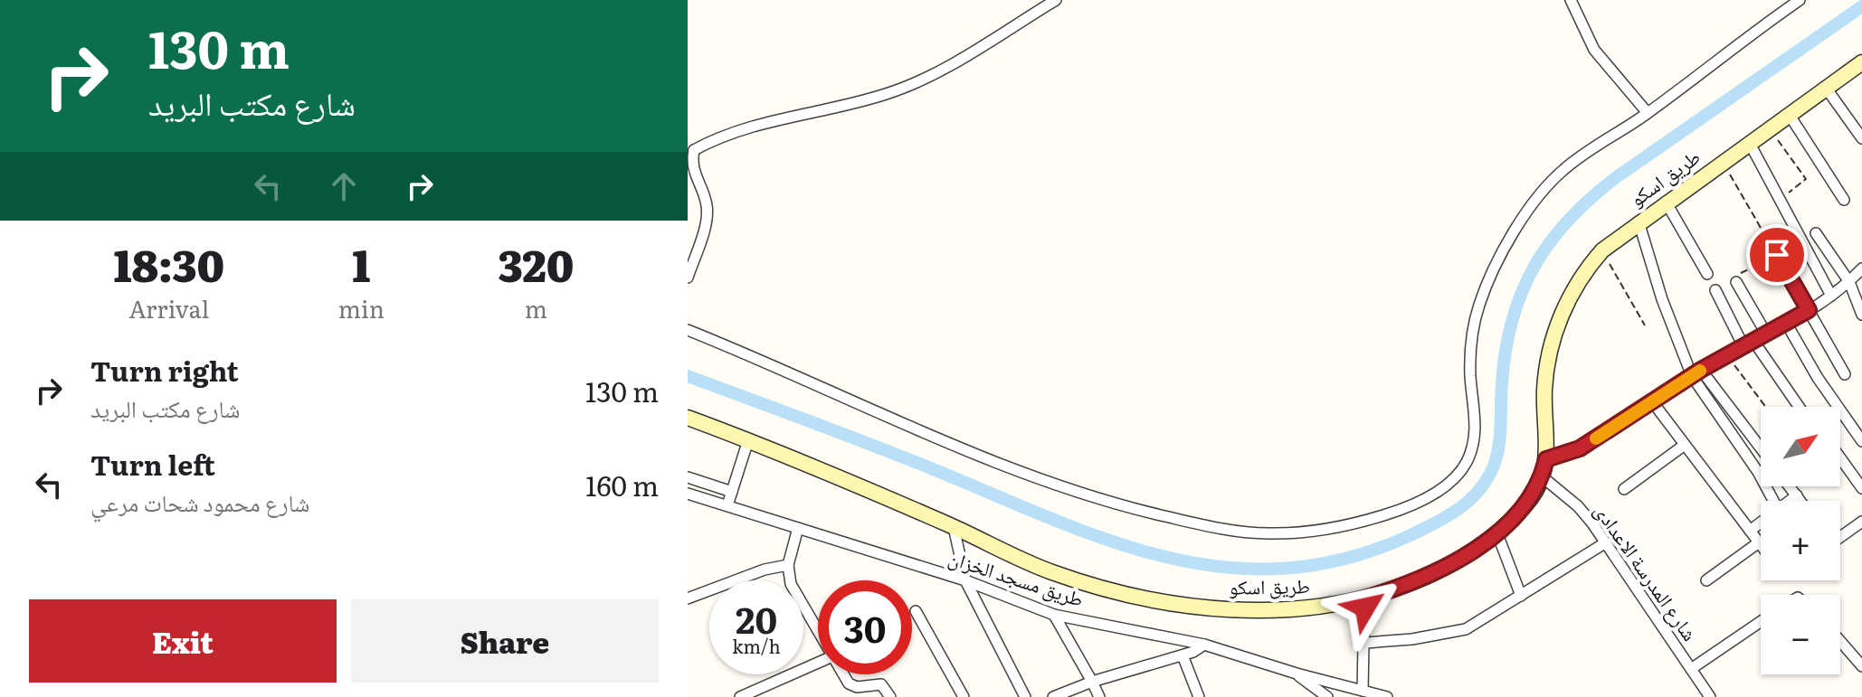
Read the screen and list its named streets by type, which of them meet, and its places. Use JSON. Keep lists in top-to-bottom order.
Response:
{
  "streets": {
    "street": ["طريق اسكو", "شارع المدرسة الاعدادى", "طريق مسجد الخزان"]
  },
  "crossings": [
    ["طريق اسكو", "شارع المدرسة الاعدادى"]
  ],
  "north": "top right",
  "page": {
    "turn": ["130 m", "شارع مكتب البريد"],
    "eta": [
      "18:30",
      "Arrival",
      "1",
      "min",
      "320",
      "m"
    ],
    "list": [
      {
        "name": "Turn right",
        "note": "شارع مكتب البريد",
        "value": "130 m"
      },
      {
        "name": "Turn left",
        "note": "شارع محمود شحات مرعي",
        "value": "160 m"
      }
    ],
    "map_buttons": ["+", "−"],
    "speed": "20 km/h",
    "limit": "30",
    "buttons": ["Exit", "Share"]
  }
}
